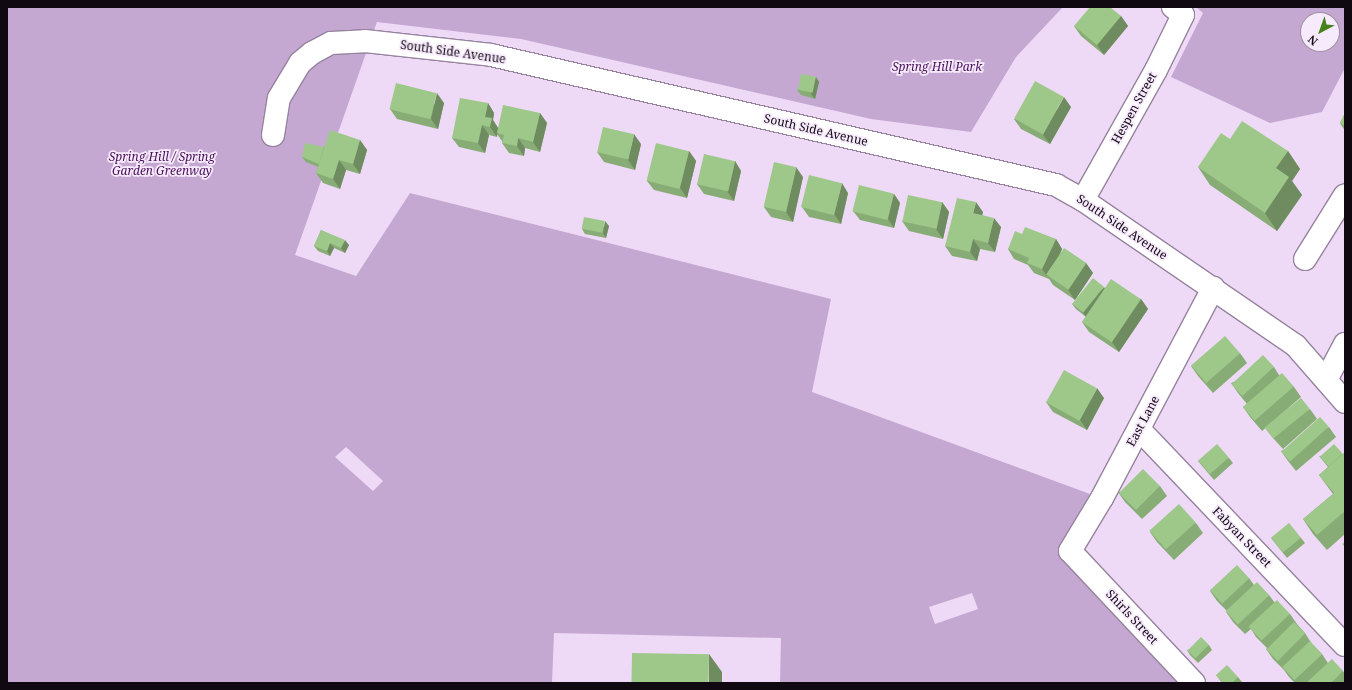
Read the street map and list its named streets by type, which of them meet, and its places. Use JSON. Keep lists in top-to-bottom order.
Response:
{
  "streets": {
    "street": [
      "South Side Avenue",
      "Hespen Street",
      "East Lane",
      "Fabyan Street",
      "Shirls Street"
    ]
  },
  "crossings": [
    ["South Side Avenue", "Hespen Street"],
    ["South Side Avenue", "East Lane"],
    ["East Lane", "Fabyan Street"],
    ["East Lane", "Shirls Street"]
  ],
  "parks": ["Spring Hill Park", "Spring Hill / Spring Garden Greenway"],
  "north": "bottom left"
}
